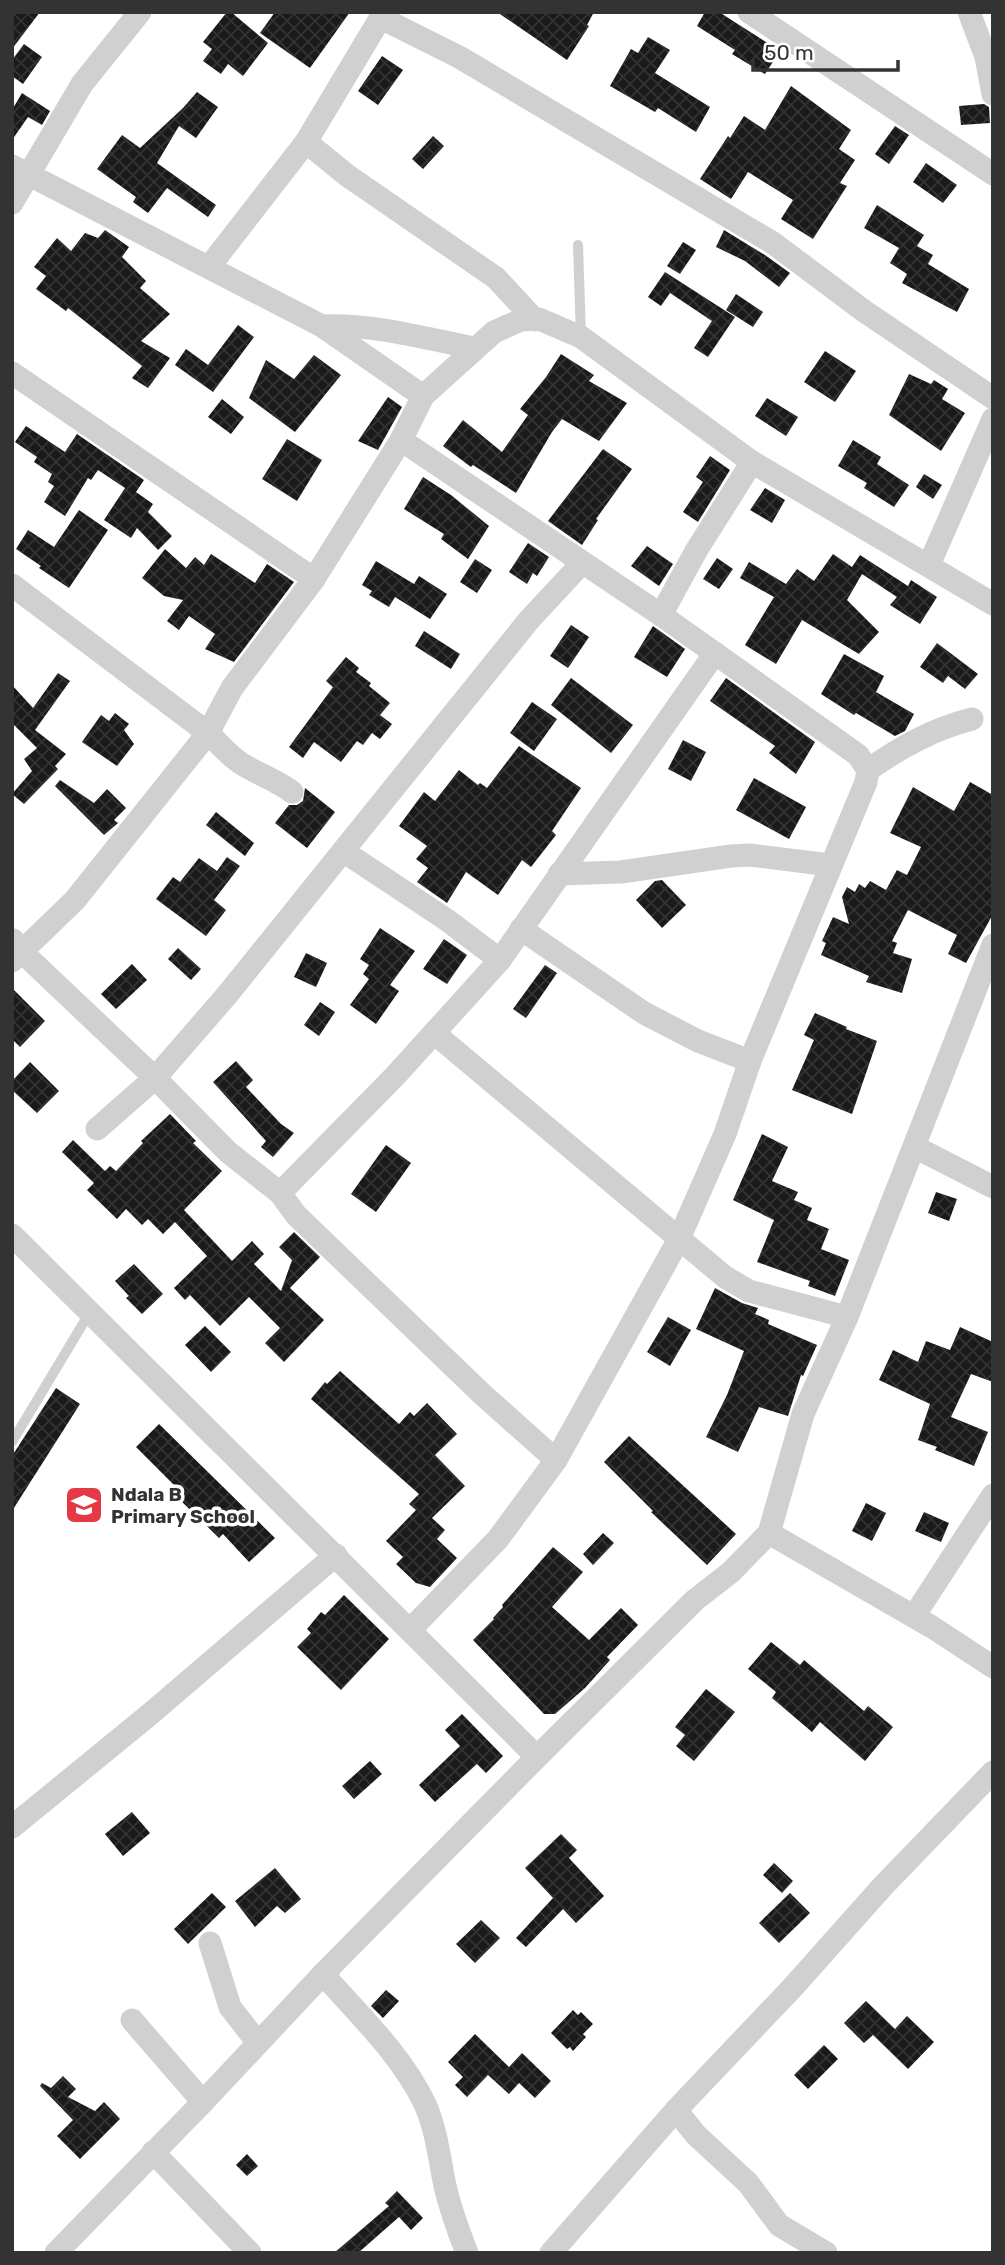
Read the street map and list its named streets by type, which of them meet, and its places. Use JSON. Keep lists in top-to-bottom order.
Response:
{
  "places": {
    "school or university": ["Ndala B Primary School"]
  },
  "scale_bar": "50 m"
}
